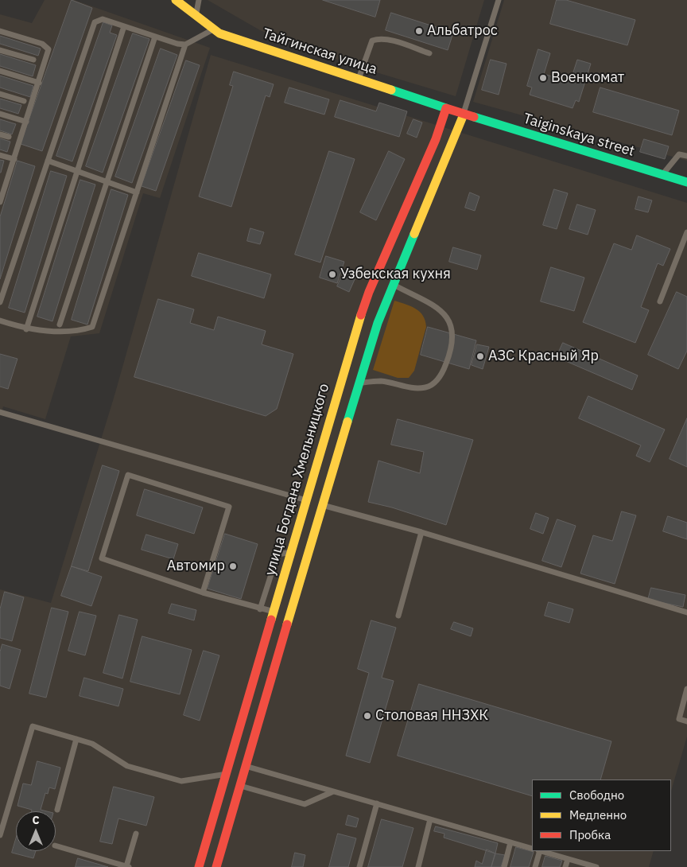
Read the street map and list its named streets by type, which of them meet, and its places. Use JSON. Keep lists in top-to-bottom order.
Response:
{
  "streets": {
    "main road": ["Тайгинская улица", "Taiginskaya street", "улица Богдана Хмельницкого"]
  },
  "crossings": [
    ["Тайгинская улица", "Taiginskaya street"],
    ["Тайгинская улица", "улица Богдана Хмельницкого"],
    ["Taiginskaya street", "улица Богдана Хмельницкого"]
  ],
  "places": [
    "Альбатрос",
    "Военкомат",
    "Узбекская кухня",
    "АЗС Красный Яр",
    "Автомир",
    "Столовая ННЗХК"
  ],
  "legend": ["Свободно", "Медленно", "Пробка"],
  "north": "top"
}
